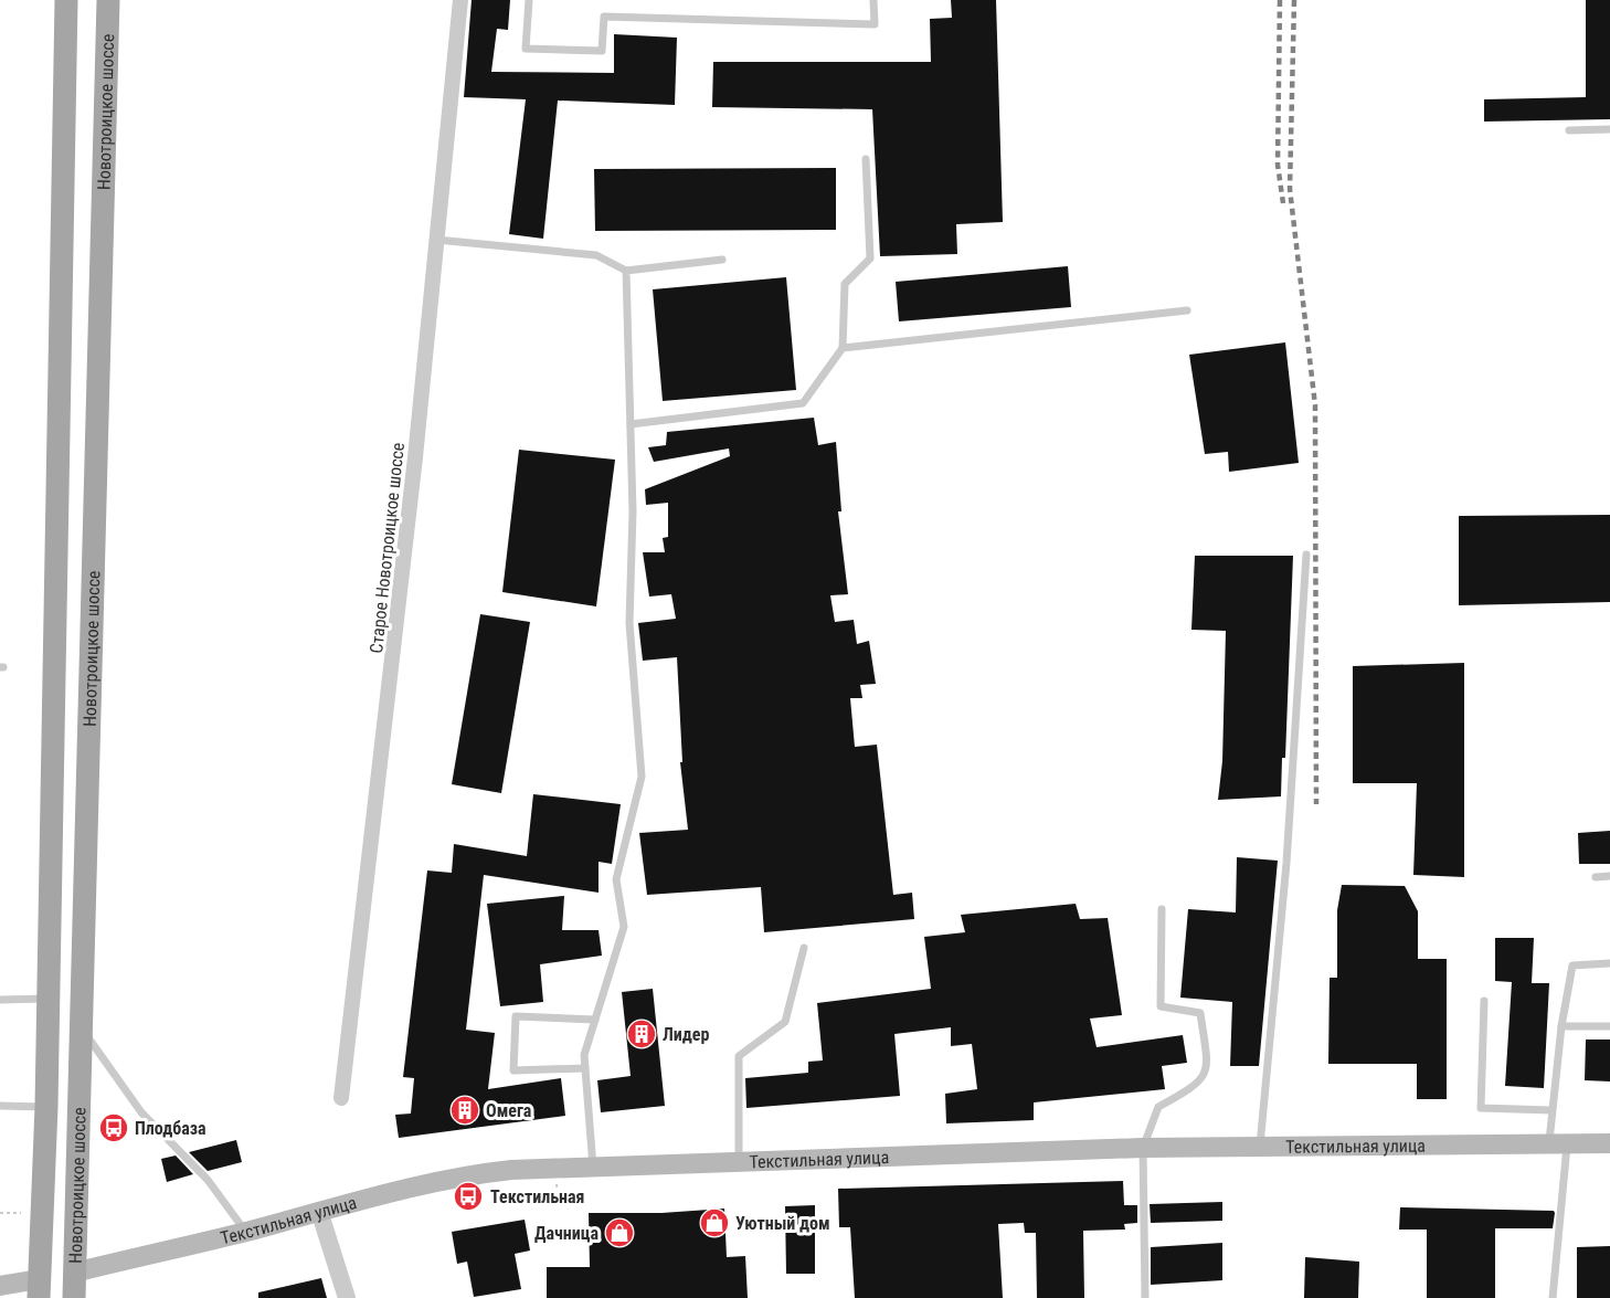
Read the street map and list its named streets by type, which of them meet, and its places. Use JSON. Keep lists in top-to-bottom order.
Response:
{
  "streets": {
    "main road": ["Новотроицкое шоссе", "Текстильная улица"],
    "street": ["Старое Новотроицкое шоссе"]
  },
  "crossings": [
    ["Новотроицкое шоссе", "Текстильная улица"]
  ],
  "places": {
    "building": ["Лидер", "Омега"],
    "bus stop": ["Плодбаза", "Текстильная"],
    "shop": ["Уютный дом", "Дачница"]
  }
}
